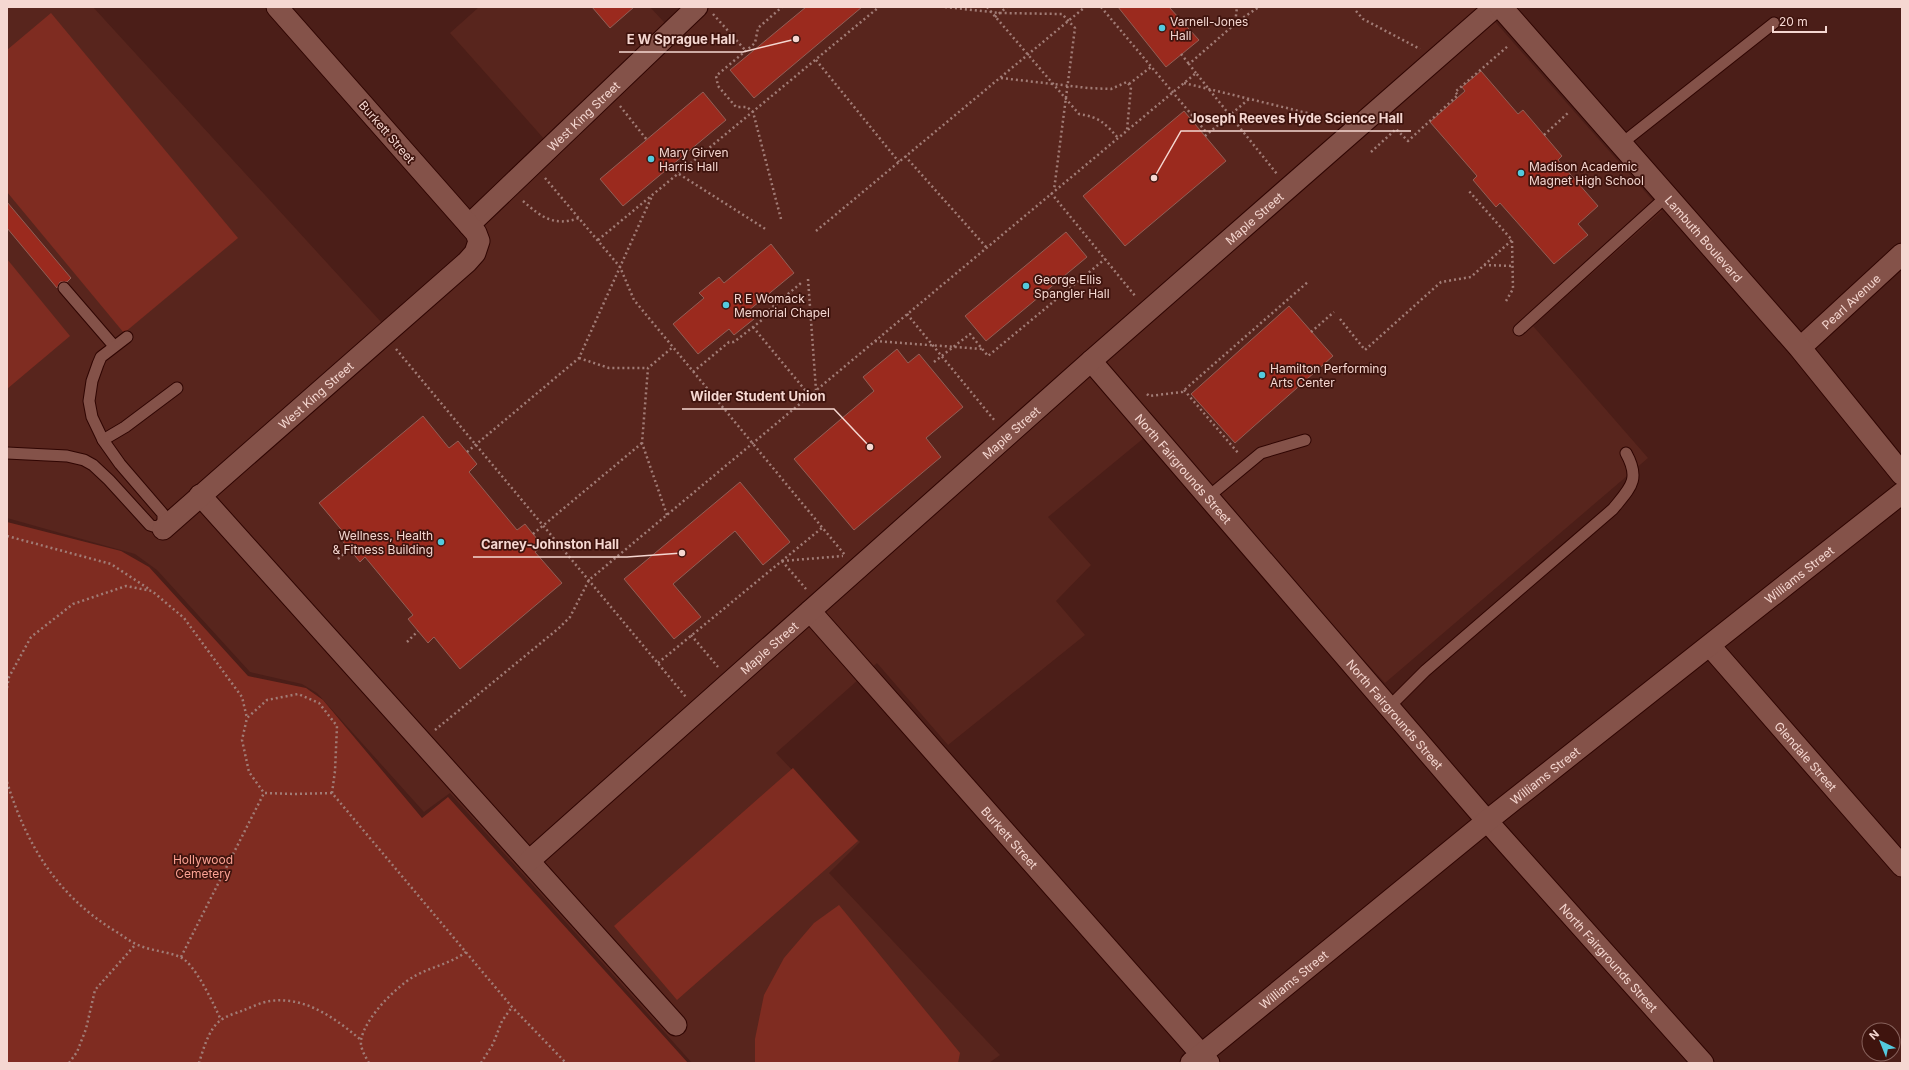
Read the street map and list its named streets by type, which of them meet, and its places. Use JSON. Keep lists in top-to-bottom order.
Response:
{
  "streets": {
    "street": [
      "West King Street",
      "Burkett Street",
      "Maple Street",
      "Lambuth Boulevard",
      "Pearl Avenue",
      "North Fairgrounds Street",
      "Williams Street",
      "Glendale Street"
    ]
  },
  "crossings": [
    ["West King Street", "Burkett Street"],
    ["Burkett Street", "Maple Street"],
    ["Burkett Street", "Williams Street"],
    ["Maple Street", "North Fairgrounds Street"],
    ["Lambuth Boulevard", "Pearl Avenue"],
    ["North Fairgrounds Street", "Williams Street"],
    ["Williams Street", "Glendale Street"]
  ],
  "parks": ["Hollywood Cemetery"],
  "places": [
    "Varnell-Jones Hall",
    "E W Sprague Hall",
    "Mary Girven Harris Hall",
    "Madison Academic Magnet High School",
    "Joseph Reeves Hyde Science Hall",
    "George Ellis Spangler Hall",
    "R E Womack Memorial Chapel",
    "Hamilton Performing Arts Center",
    "Wilder Student Union",
    "Wellness, Health & Fitness Building",
    "Carney-Johnston Hall"
  ],
  "scale_bar": "20 m",
  "north": "top left"
}
